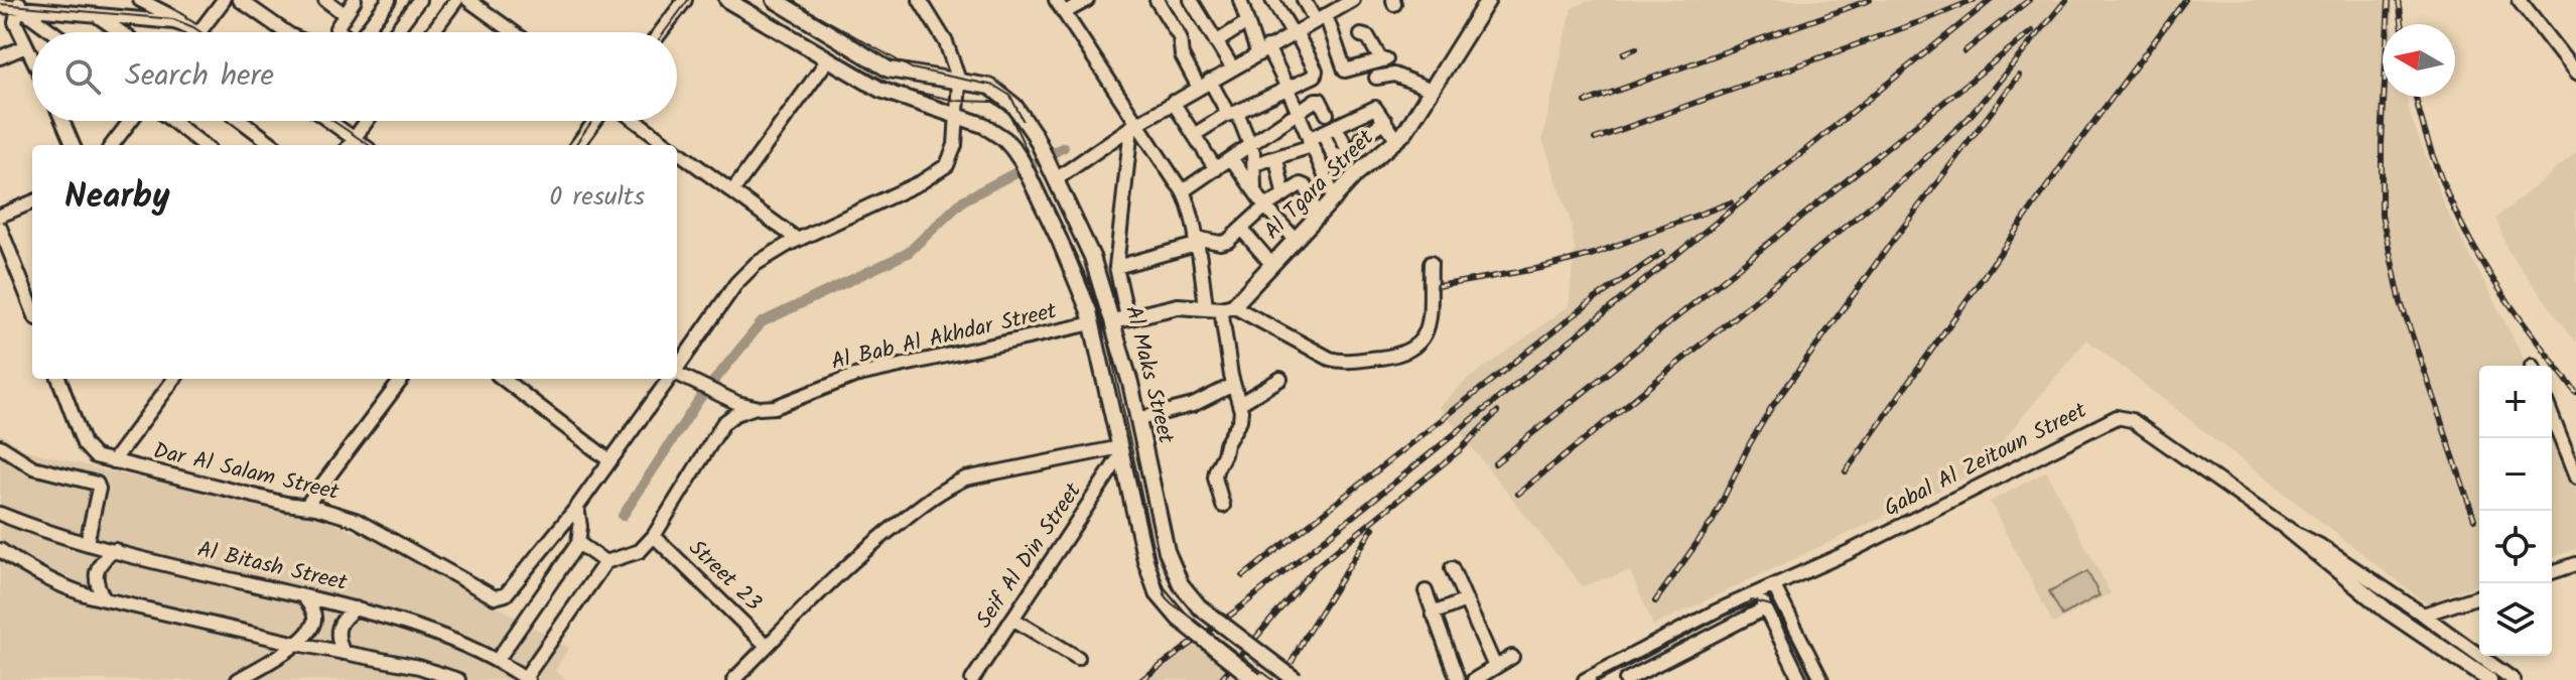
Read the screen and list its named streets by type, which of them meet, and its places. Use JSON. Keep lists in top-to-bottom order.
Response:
{
  "streets": {
    "main road": ["Al Tgara Street", "Al Maks Street"],
    "street": [
      "Al Bab Al Akhdar Street",
      "Gabal Al Zeitoun Street",
      "Dar Al Salam Street",
      "Seif Al Din Street",
      "Al Bitash Street",
      "Street 23"
    ]
  },
  "crossings": [
    ["Al Bab Al Akhdar Street", "Al Maks Street"],
    ["Al Maks Street", "Seif Al Din Street"]
  ],
  "north": "left",
  "page": {
    "search": "Search here",
    "heading": ["Nearby", "0 results"],
    "map_buttons": ["+", "−"]
  }
}
